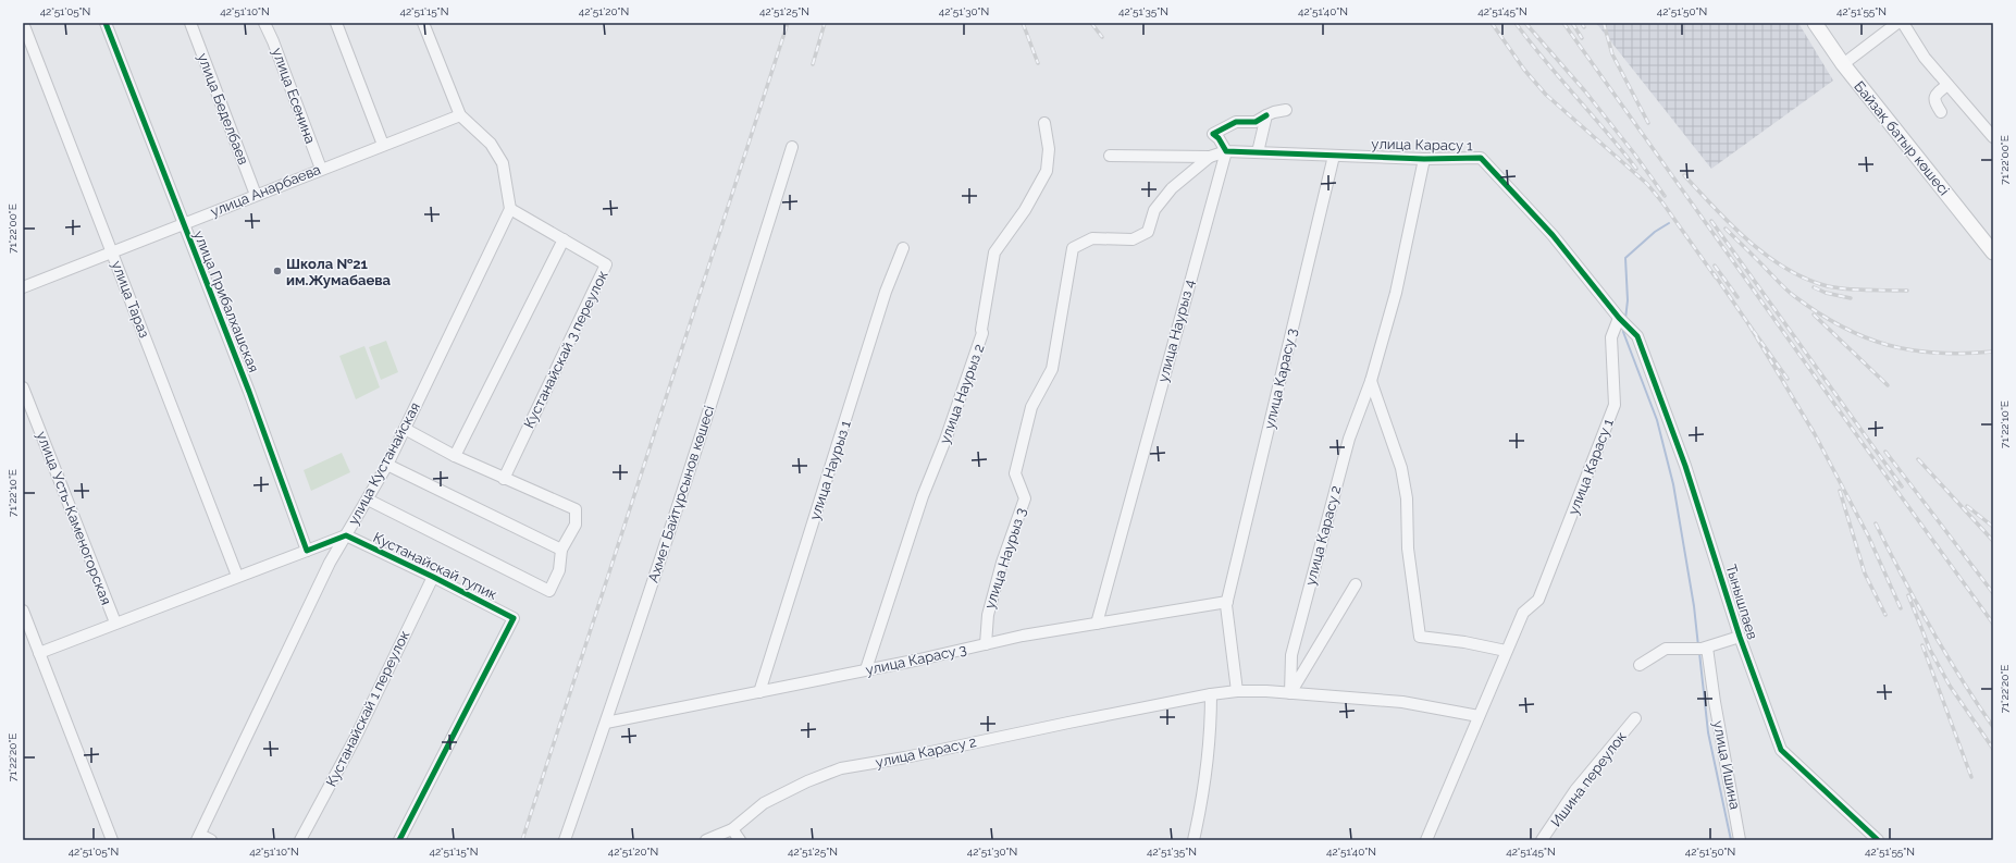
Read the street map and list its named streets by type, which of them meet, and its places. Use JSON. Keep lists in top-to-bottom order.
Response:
{
  "streets": {
    "main road": ["Байзақ батыр көшесі"],
    "street": [
      "улица Есенина",
      "улица Беделбаев",
      "улица Карасу 1",
      "улица Анарбаева",
      "улица Тараз",
      "улица Прибалхашская",
      "улица Наурыз 4",
      "Кустанайскай 3 переулок",
      "улица Карасу 3",
      "улица Наурыз 2",
      "улица Кустанайская",
      "улица Наурыз 1",
      "Ахмет Байтұрсынов көшесі",
      "улица Усть-Каменогорская",
      "улица Карасу 2",
      "улица Наурыз 3",
      "Кустанайскай тупик",
      "Тынышпаев",
      "Кустанайскай 1 переулок",
      "улица Ишина",
      "Ишина переулок"
    ]
  },
  "crossings": [
    ["улица Есенина", "улица Анарбаева"],
    ["улица Беделбаев", "улица Анарбаева"],
    ["улица Карасу 1", "улица Наурыз 4"],
    ["улица Карасу 1", "улица Карасу 3"],
    ["улица Карасу 1", "улица Карасу 2"],
    ["улица Карасу 1", "Тынышпаев"],
    ["улица Анарбаева", "улица Тараз"],
    ["улица Анарбаева", "улица Прибалхашская"],
    ["улица Наурыз 4", "улица Карасу 3"],
    ["Кустанайскай 3 переулок", "улица Кустанайская"],
    ["Кустанайскай 3 переулок", "Кустанайскай тупик"],
    ["улица Карасу 3", "улица Наурыз 2"],
    ["улица Карасу 3", "улица Наурыз 1"],
    ["улица Карасу 3", "Ахмет Байтұрсынов көшесі"],
    ["улица Карасу 3", "улица Карасу 2"],
    ["улица Карасу 3", "улица Наурыз 3"],
    ["улица Кустанайская", "Кустанайскай тупик"],
    ["Кустанайскай тупик", "Кустанайскай 1 переулок"]
  ],
  "places": ["Школа №21 им.Жумабаева"],
  "coordinates": [
    "42°51'05\"N",
    "42°51'10\"N",
    "42°51'15\"N",
    "42°51'20\"N",
    "42°51'25\"N",
    "42°51'30\"N",
    "42°51'35\"N",
    "42°51'40\"N",
    "42°51'45\"N",
    "42°51'50\"N",
    "42°51'55\"N",
    "71°22'00\"E",
    "71°22'10\"E",
    "71°22'20\"E"
  ]
}
